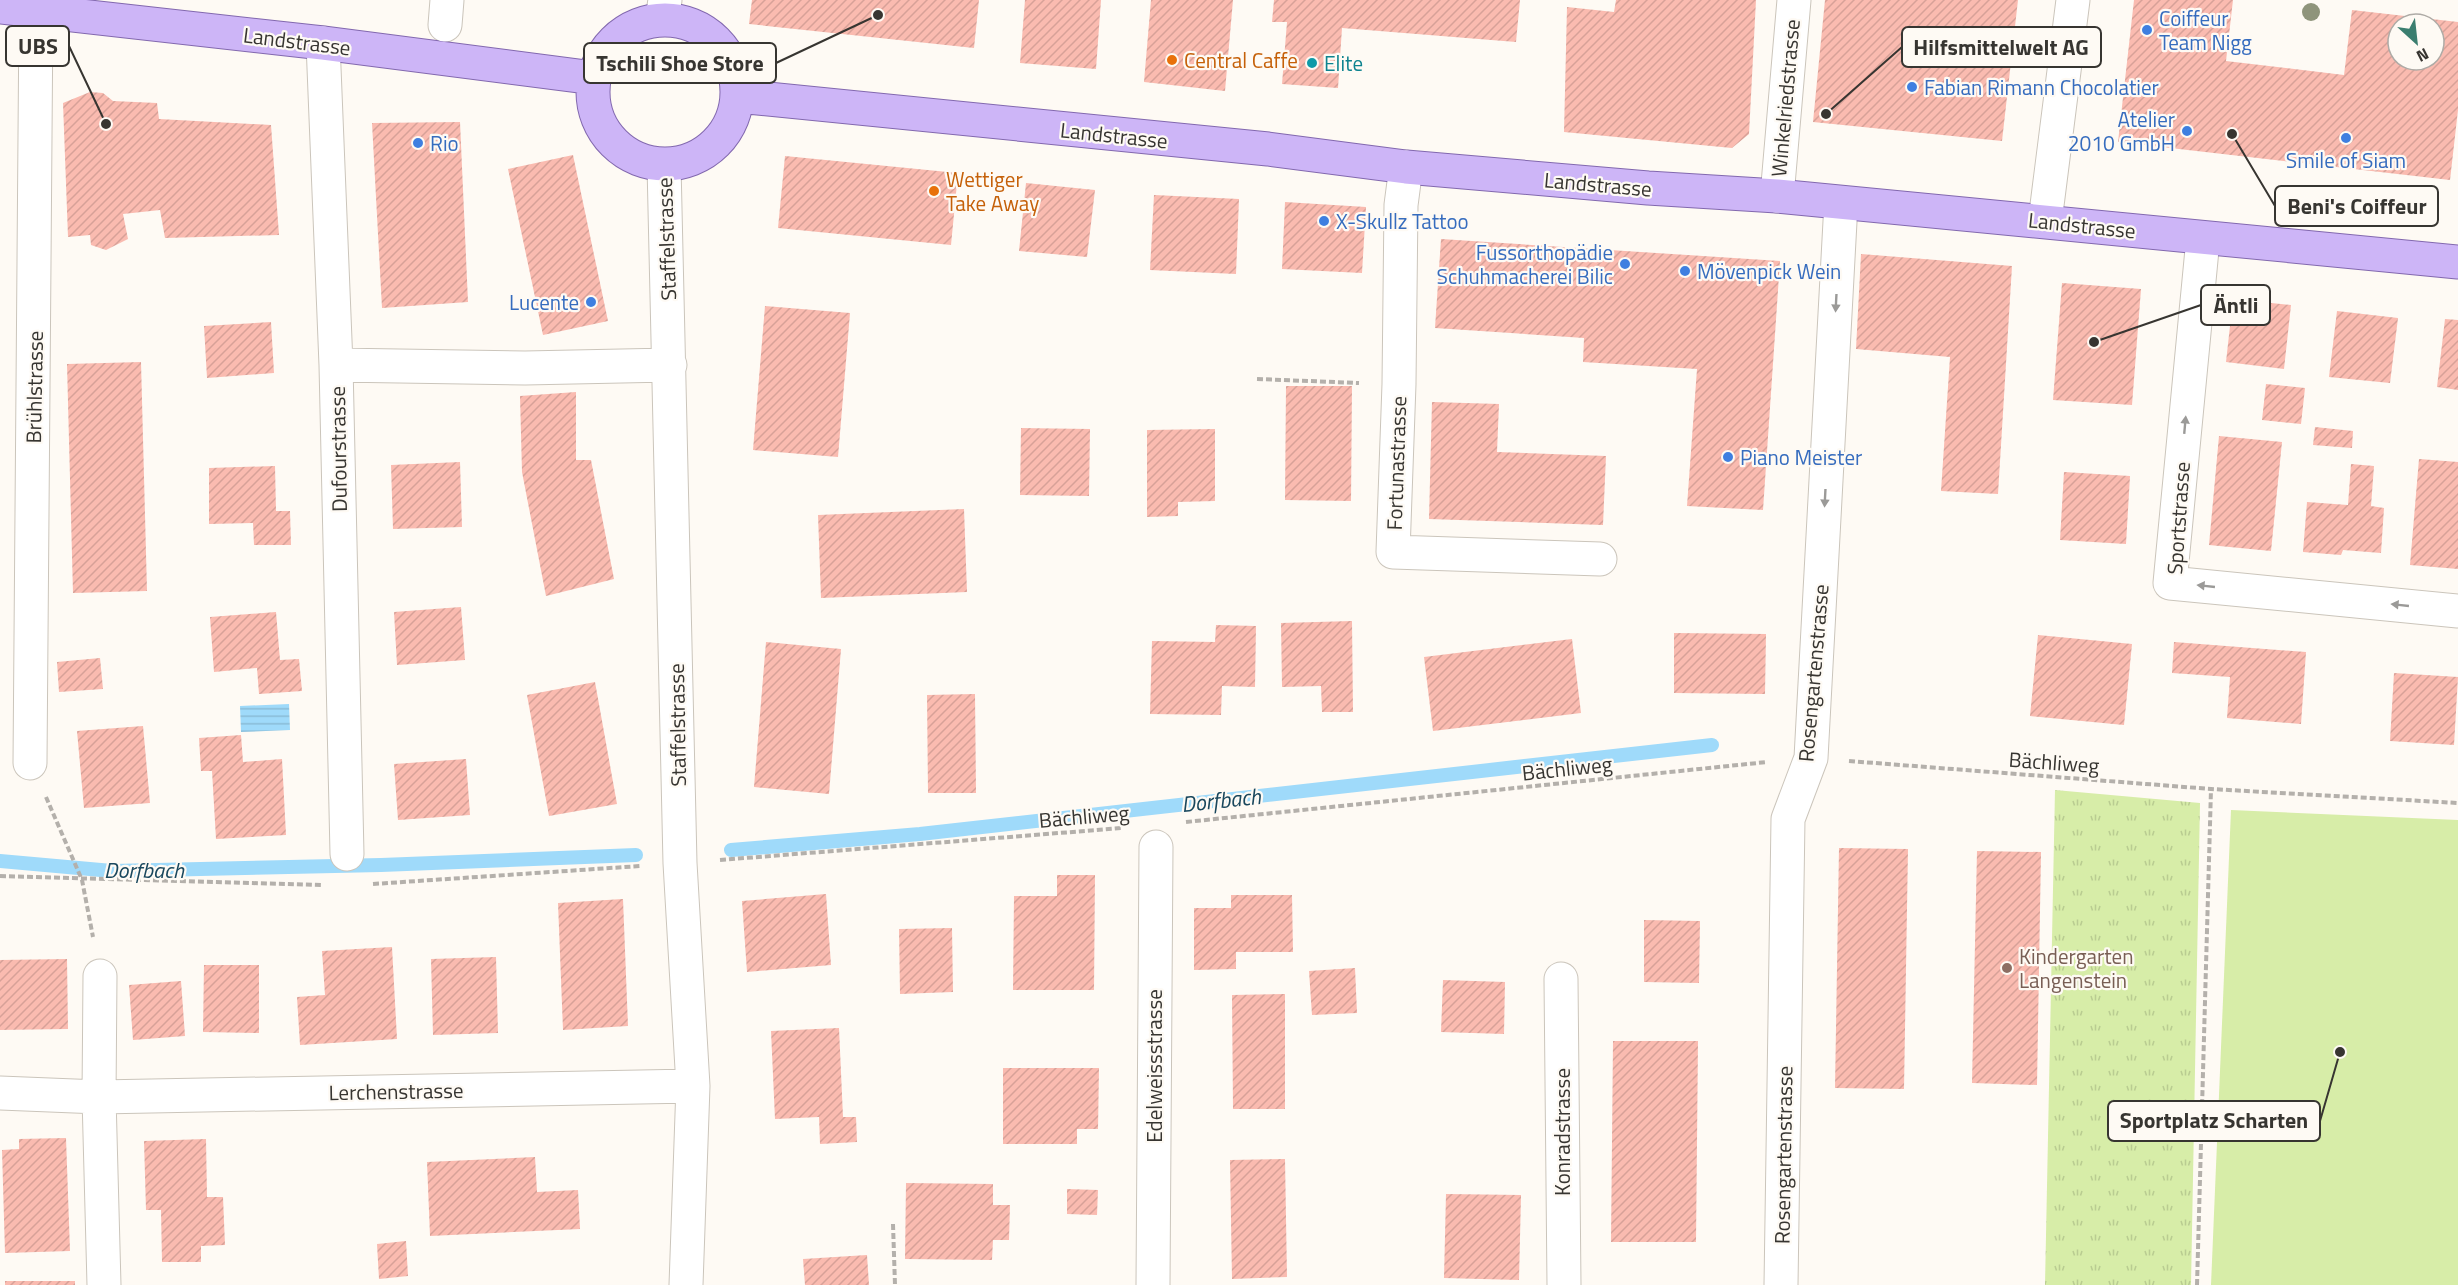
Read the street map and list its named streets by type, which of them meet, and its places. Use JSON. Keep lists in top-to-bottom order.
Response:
{
  "streets": {
    "main road": ["Landstrasse"],
    "street": [
      "Winkelriedstrasse",
      "Staffelstrasse",
      "Brühlstrasse",
      "Dufourstrasse",
      "Fortunastrasse",
      "Sportstrasse",
      "Rosengartenstrasse",
      "Edelweissstrasse",
      "Lerchenstrasse",
      "Konradstrasse"
    ],
    "path": ["Bächliweg"]
  },
  "crossings": [
    ["Landstrasse", "Winkelriedstrasse"],
    ["Landstrasse", "Staffelstrasse"],
    ["Landstrasse", "Brühlstrasse"],
    ["Landstrasse", "Dufourstrasse"],
    ["Landstrasse", "Fortunastrasse"],
    ["Landstrasse", "Sportstrasse"],
    ["Landstrasse", "Rosengartenstrasse"],
    ["Staffelstrasse", "Bächliweg"],
    ["Staffelstrasse", "Lerchenstrasse"],
    ["Rosengartenstrasse", "Bächliweg"],
    ["Bächliweg", "Edelweissstrasse"]
  ],
  "one_way": ["Rosengartenstrasse"],
  "water": ["Dorfbach"],
  "places": [
    "Tschili Shoe Store",
    "Coiffeur Team Nigg",
    "Central Caffe",
    "Elite",
    "Fabian Rimann Chocolatier",
    "Hilfsmittelwelt AG",
    "UBS",
    "Atelier 2010 GmbH",
    "Beni's Coiffeur",
    "Smile of Siam",
    "Rio",
    "Wettiger Take Away",
    "X-Skullz Tattoo",
    "Fussorthopädie Schuhmacherei Bilic",
    "Mövenpick Wein",
    "Lucente",
    "Äntli",
    "Piano Meister",
    "Kindergarten Langenstein",
    "Sportplatz Scharten"
  ],
  "north": "bottom right"
}
